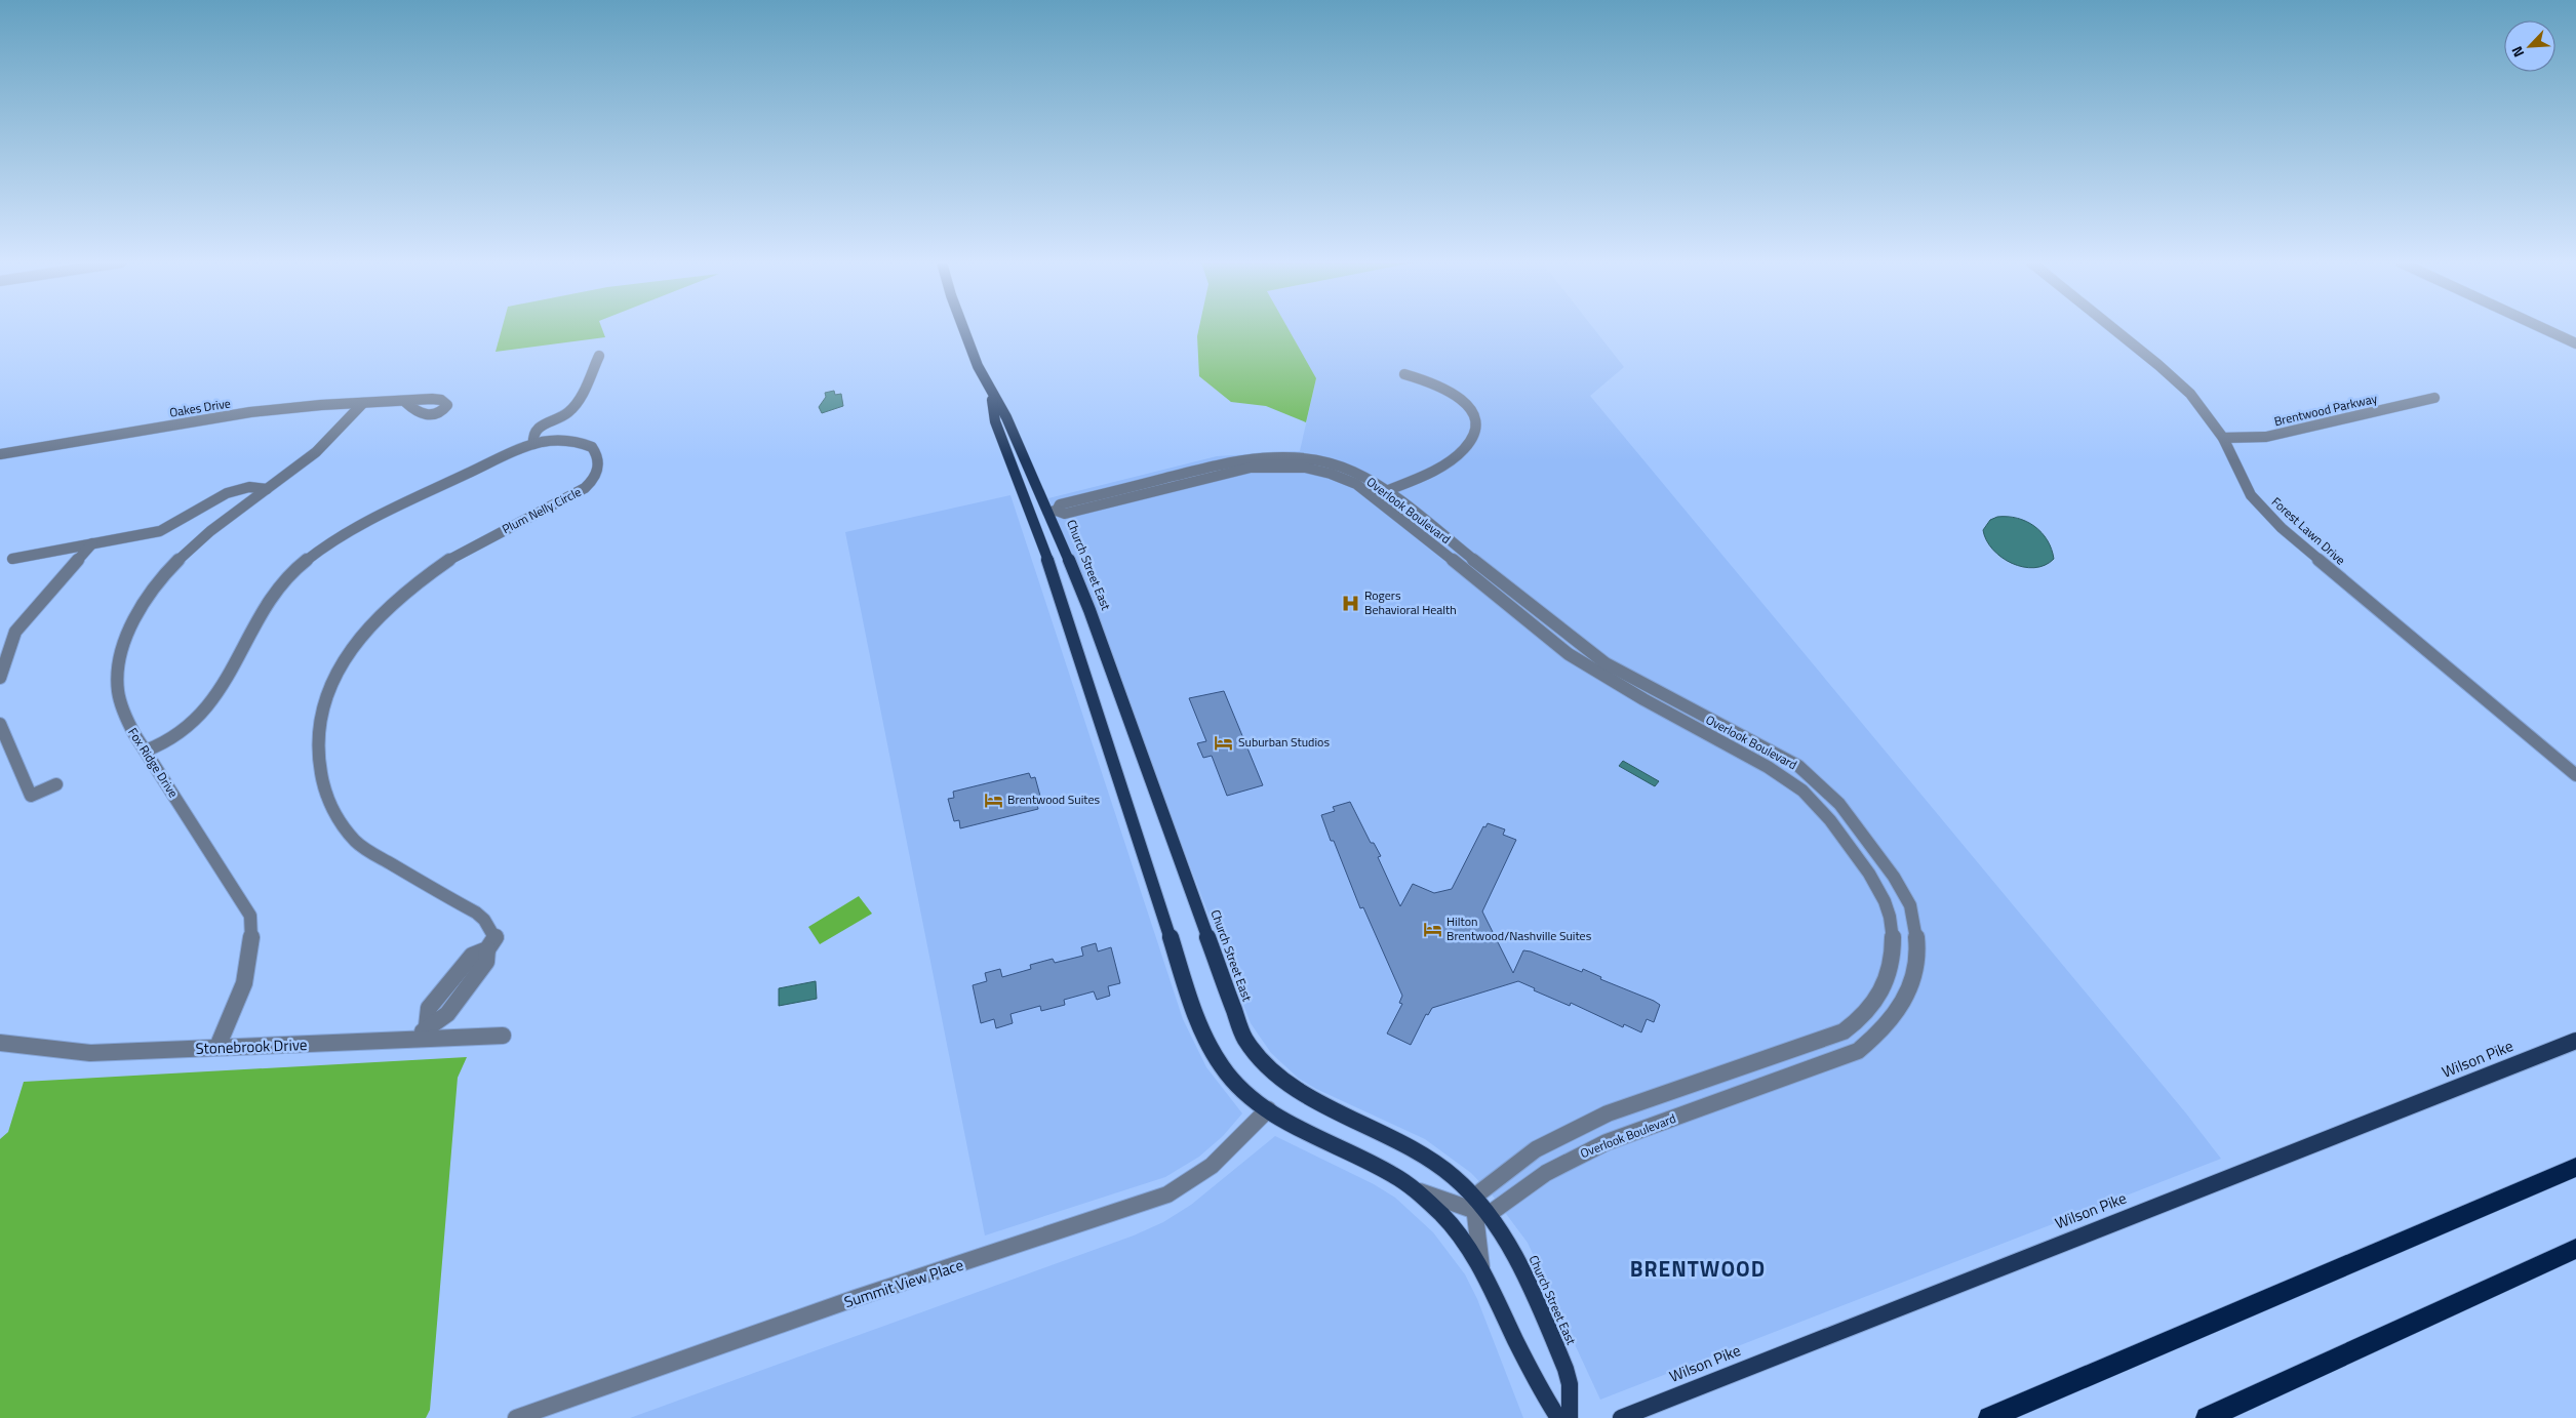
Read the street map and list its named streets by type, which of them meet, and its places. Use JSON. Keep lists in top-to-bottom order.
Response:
{
  "streets": {
    "main road": ["Church Street East", "Wilson Pike"],
    "street": [
      "Oakes Drive",
      "Brentwood Parkway",
      "Plum Nelly Circle",
      "Overlook Boulevard",
      "Forest Lawn Drive",
      "Fox Ridge Drive",
      "Stonebrook Drive",
      "Summit View Place"
    ]
  },
  "crossings": [
    ["Oakes Drive", "Fox Ridge Drive"],
    ["Brentwood Parkway", "Forest Lawn Drive"],
    ["Plum Nelly Circle", "Fox Ridge Drive"],
    ["Plum Nelly Circle", "Stonebrook Drive"],
    ["Overlook Boulevard", "Church Street East"],
    ["Church Street East", "Summit View Place"],
    ["Fox Ridge Drive", "Stonebrook Drive"]
  ],
  "districts": ["BRENTWOOD"],
  "places": {
    "hospital": ["Rogers Behavioral Health"],
    "hotel": ["Suburban Studios", "Brentwood Suites", "Hilton Brentwood/Nashville Suites"]
  },
  "north": "bottom left"
}
